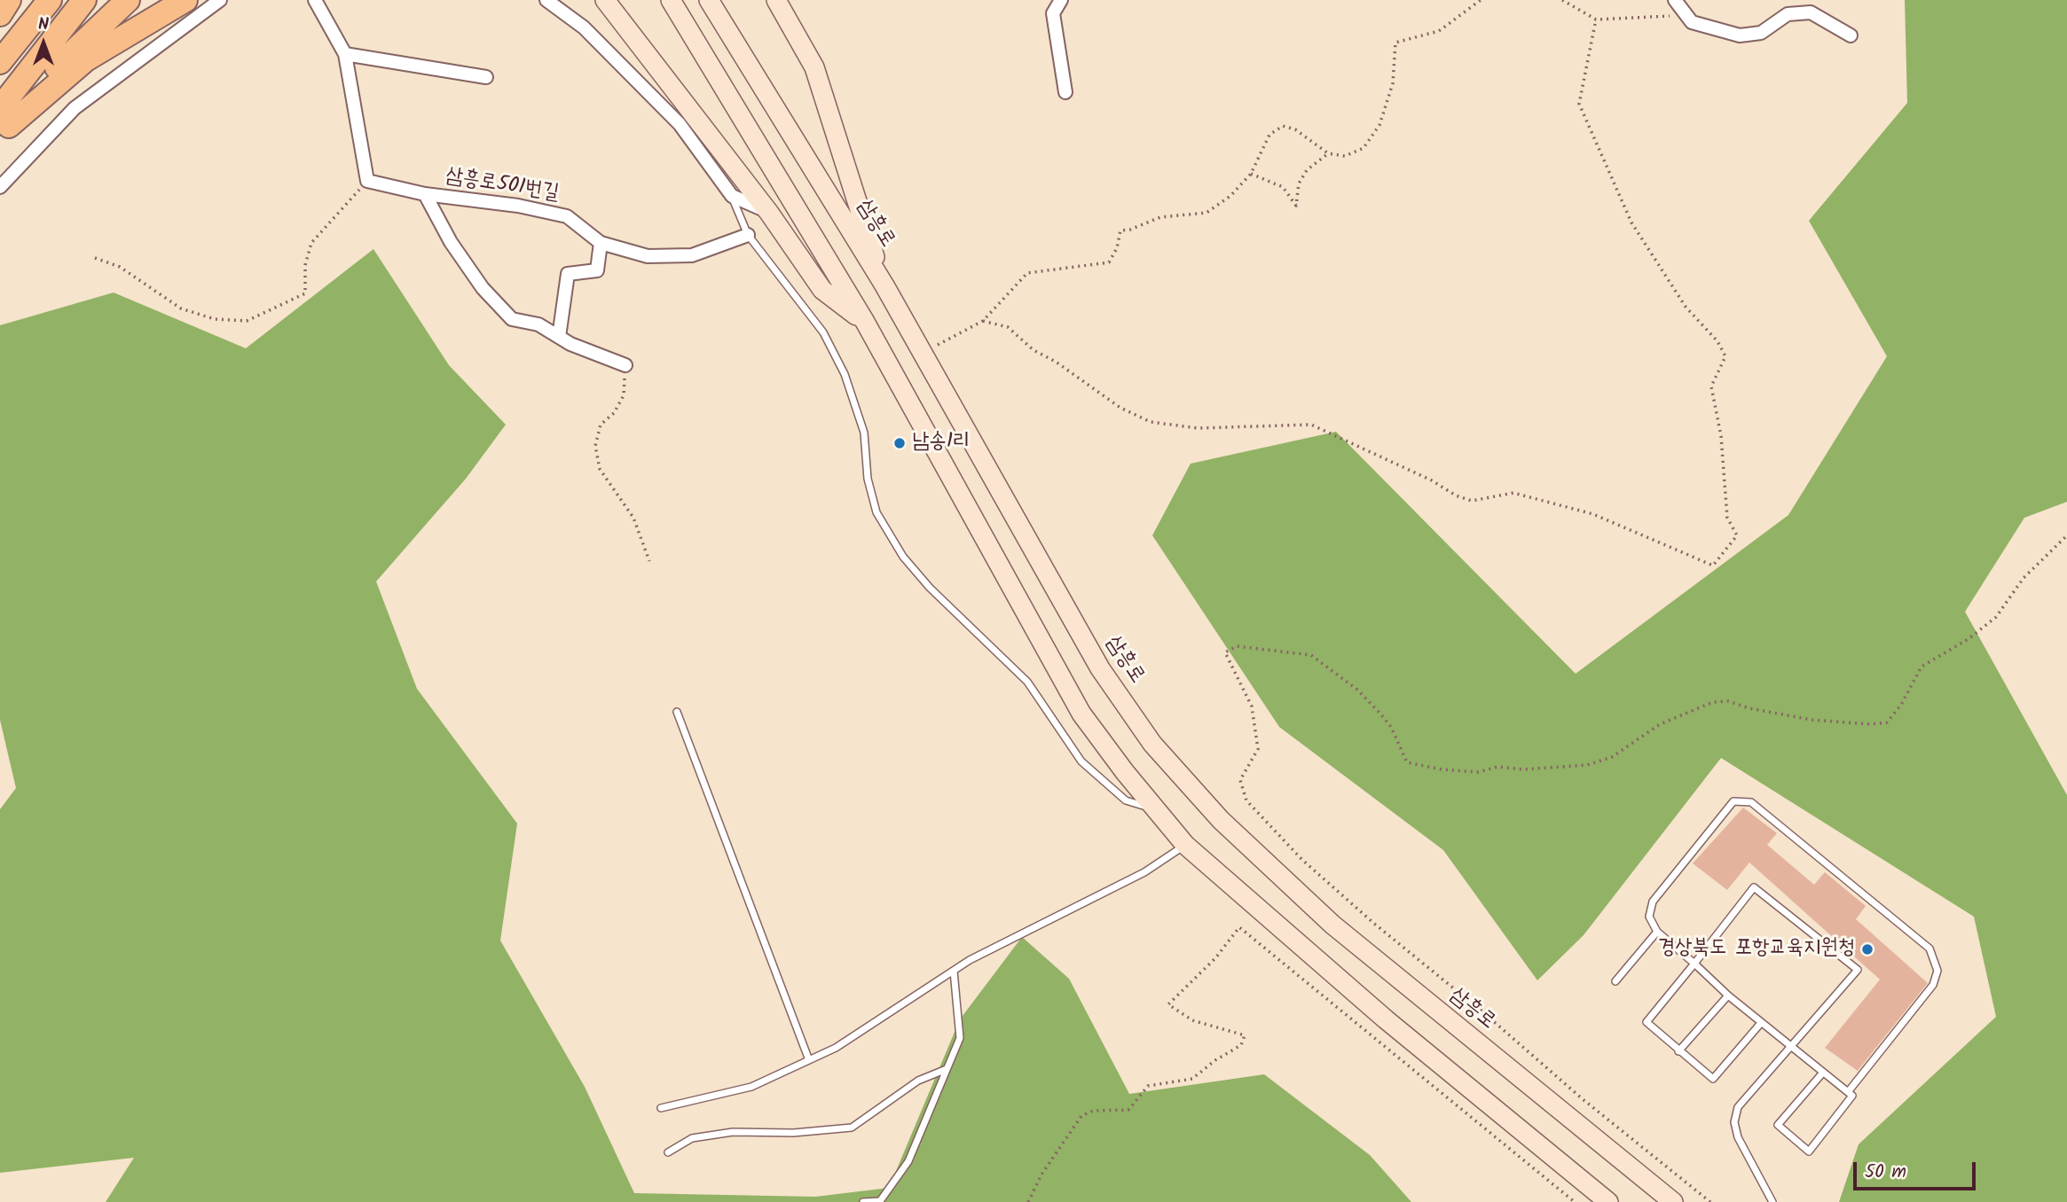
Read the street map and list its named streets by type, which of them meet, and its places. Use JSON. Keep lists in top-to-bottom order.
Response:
{
  "streets": {
    "main road": ["삼흥로"],
    "street": ["삼흥로501번길"]
  },
  "places": ["남송1리", "경상북도 포항교육지원청"],
  "scale_bar": "50 m",
  "north": "top"
}
